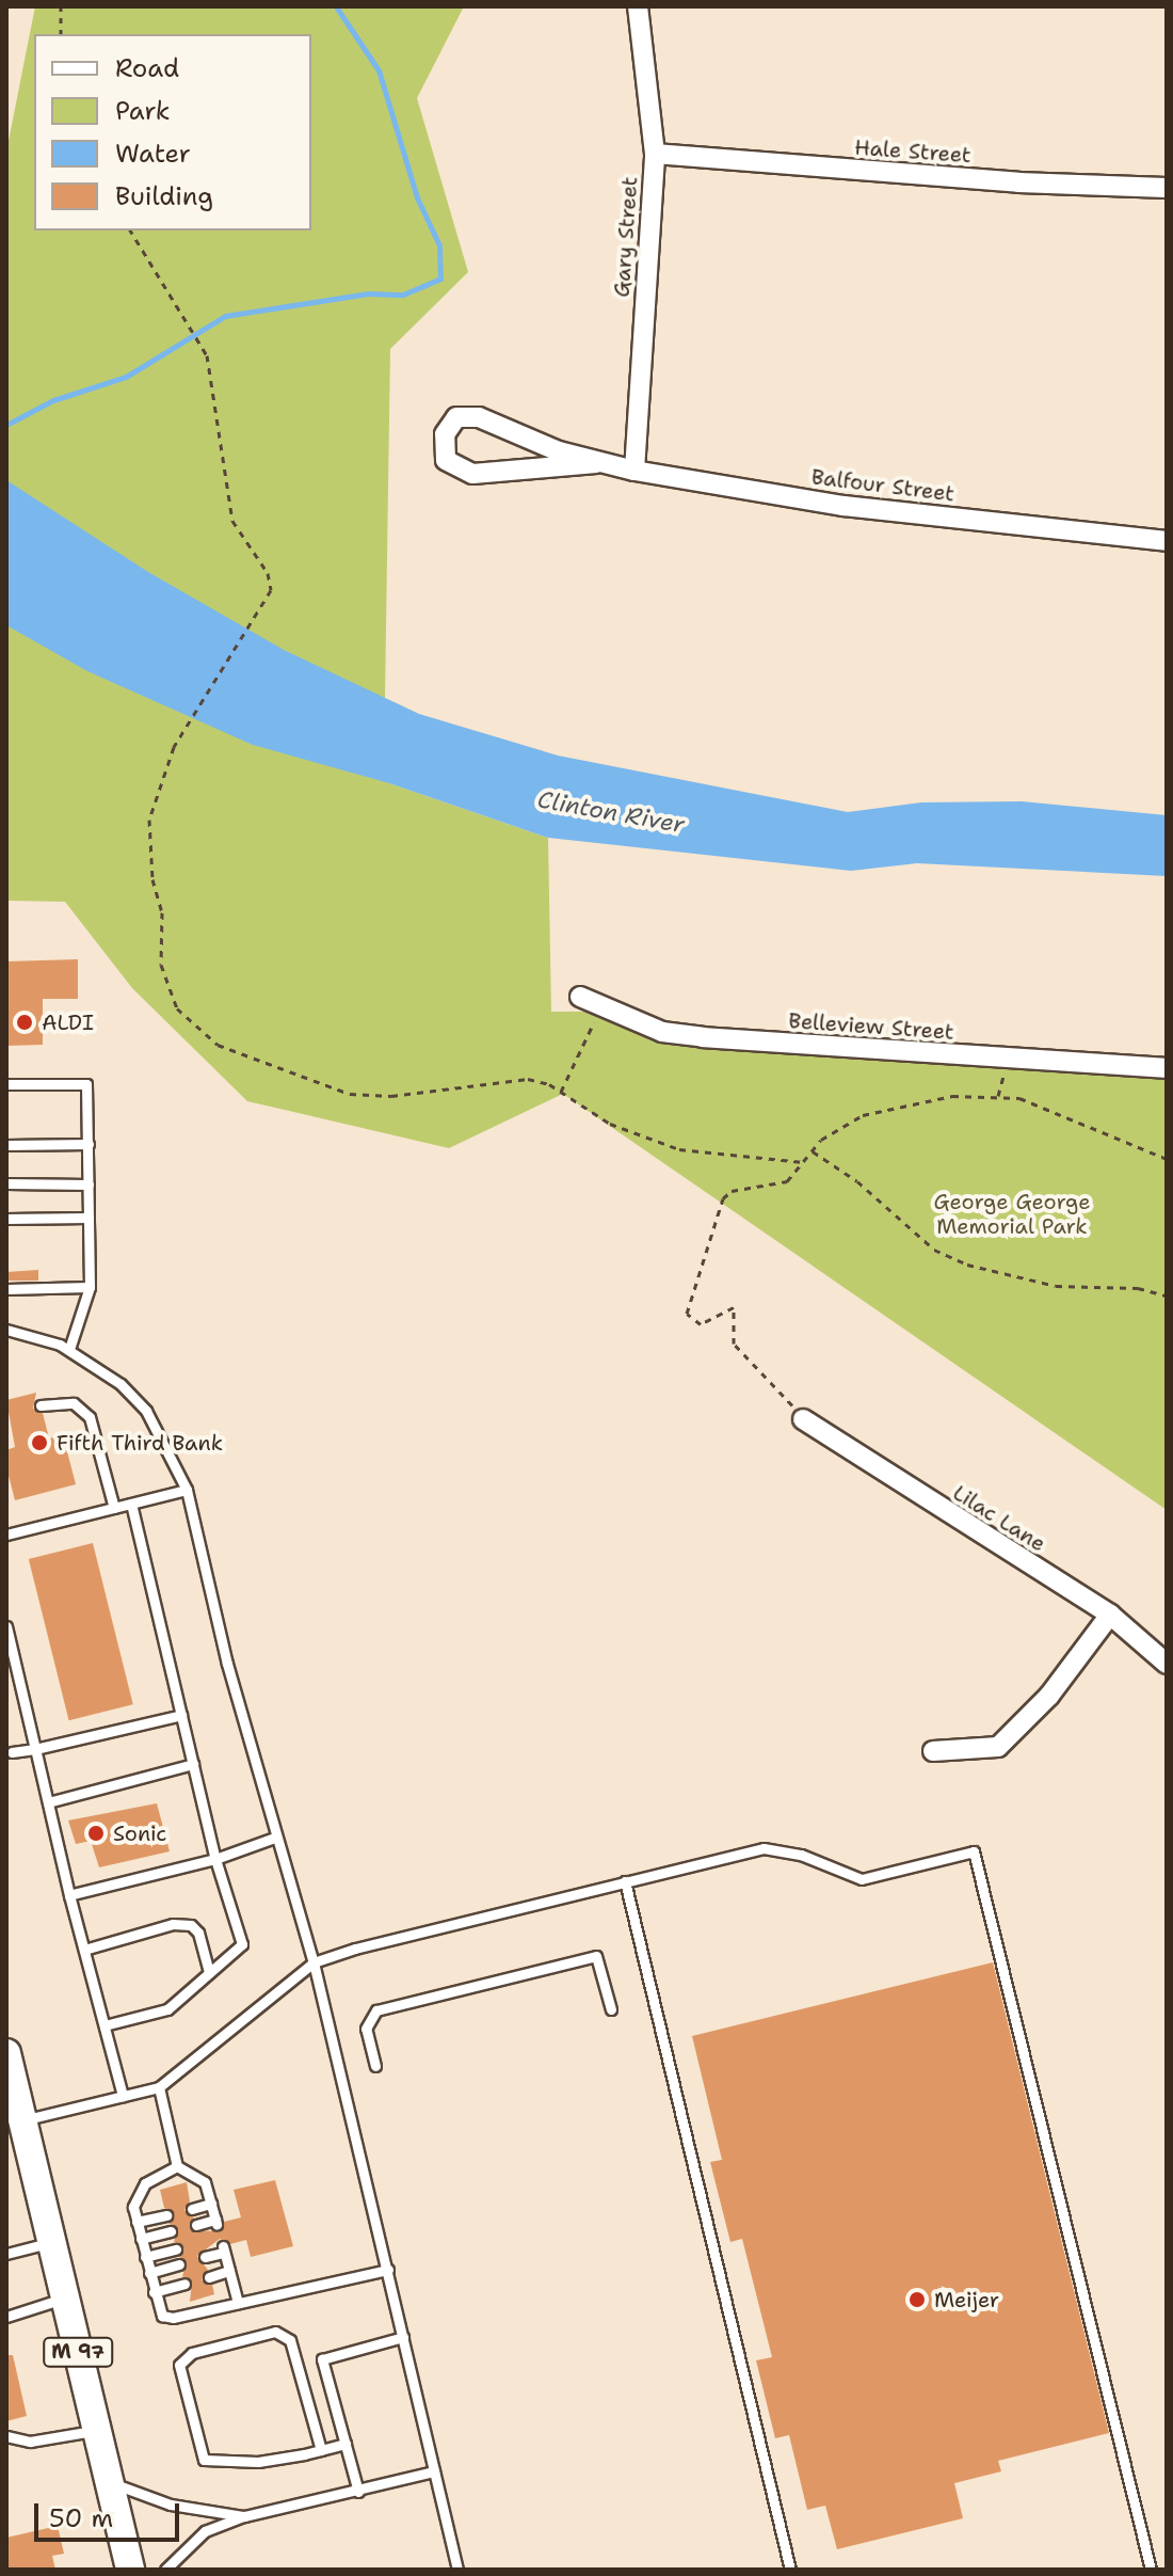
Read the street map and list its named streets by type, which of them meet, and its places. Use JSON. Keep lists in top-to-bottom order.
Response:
{
  "streets": {
    "main road": ["M 97"],
    "street": [
      "Hale Street",
      "Gary Street",
      "Balfour Street",
      "Belleview Street",
      "Lilac Lane"
    ]
  },
  "crossings": [
    ["Hale Street", "Gary Street"],
    ["Gary Street", "Balfour Street"]
  ],
  "water": ["Clinton River"],
  "parks": ["George George Memorial Park"],
  "places": [
    "ALDI",
    "Fifth Third Bank",
    "Sonic",
    "Meijer"
  ],
  "legend": [
    "Road",
    "Park",
    "Water",
    "Building"
  ],
  "scale_bar": "50 m"
}
